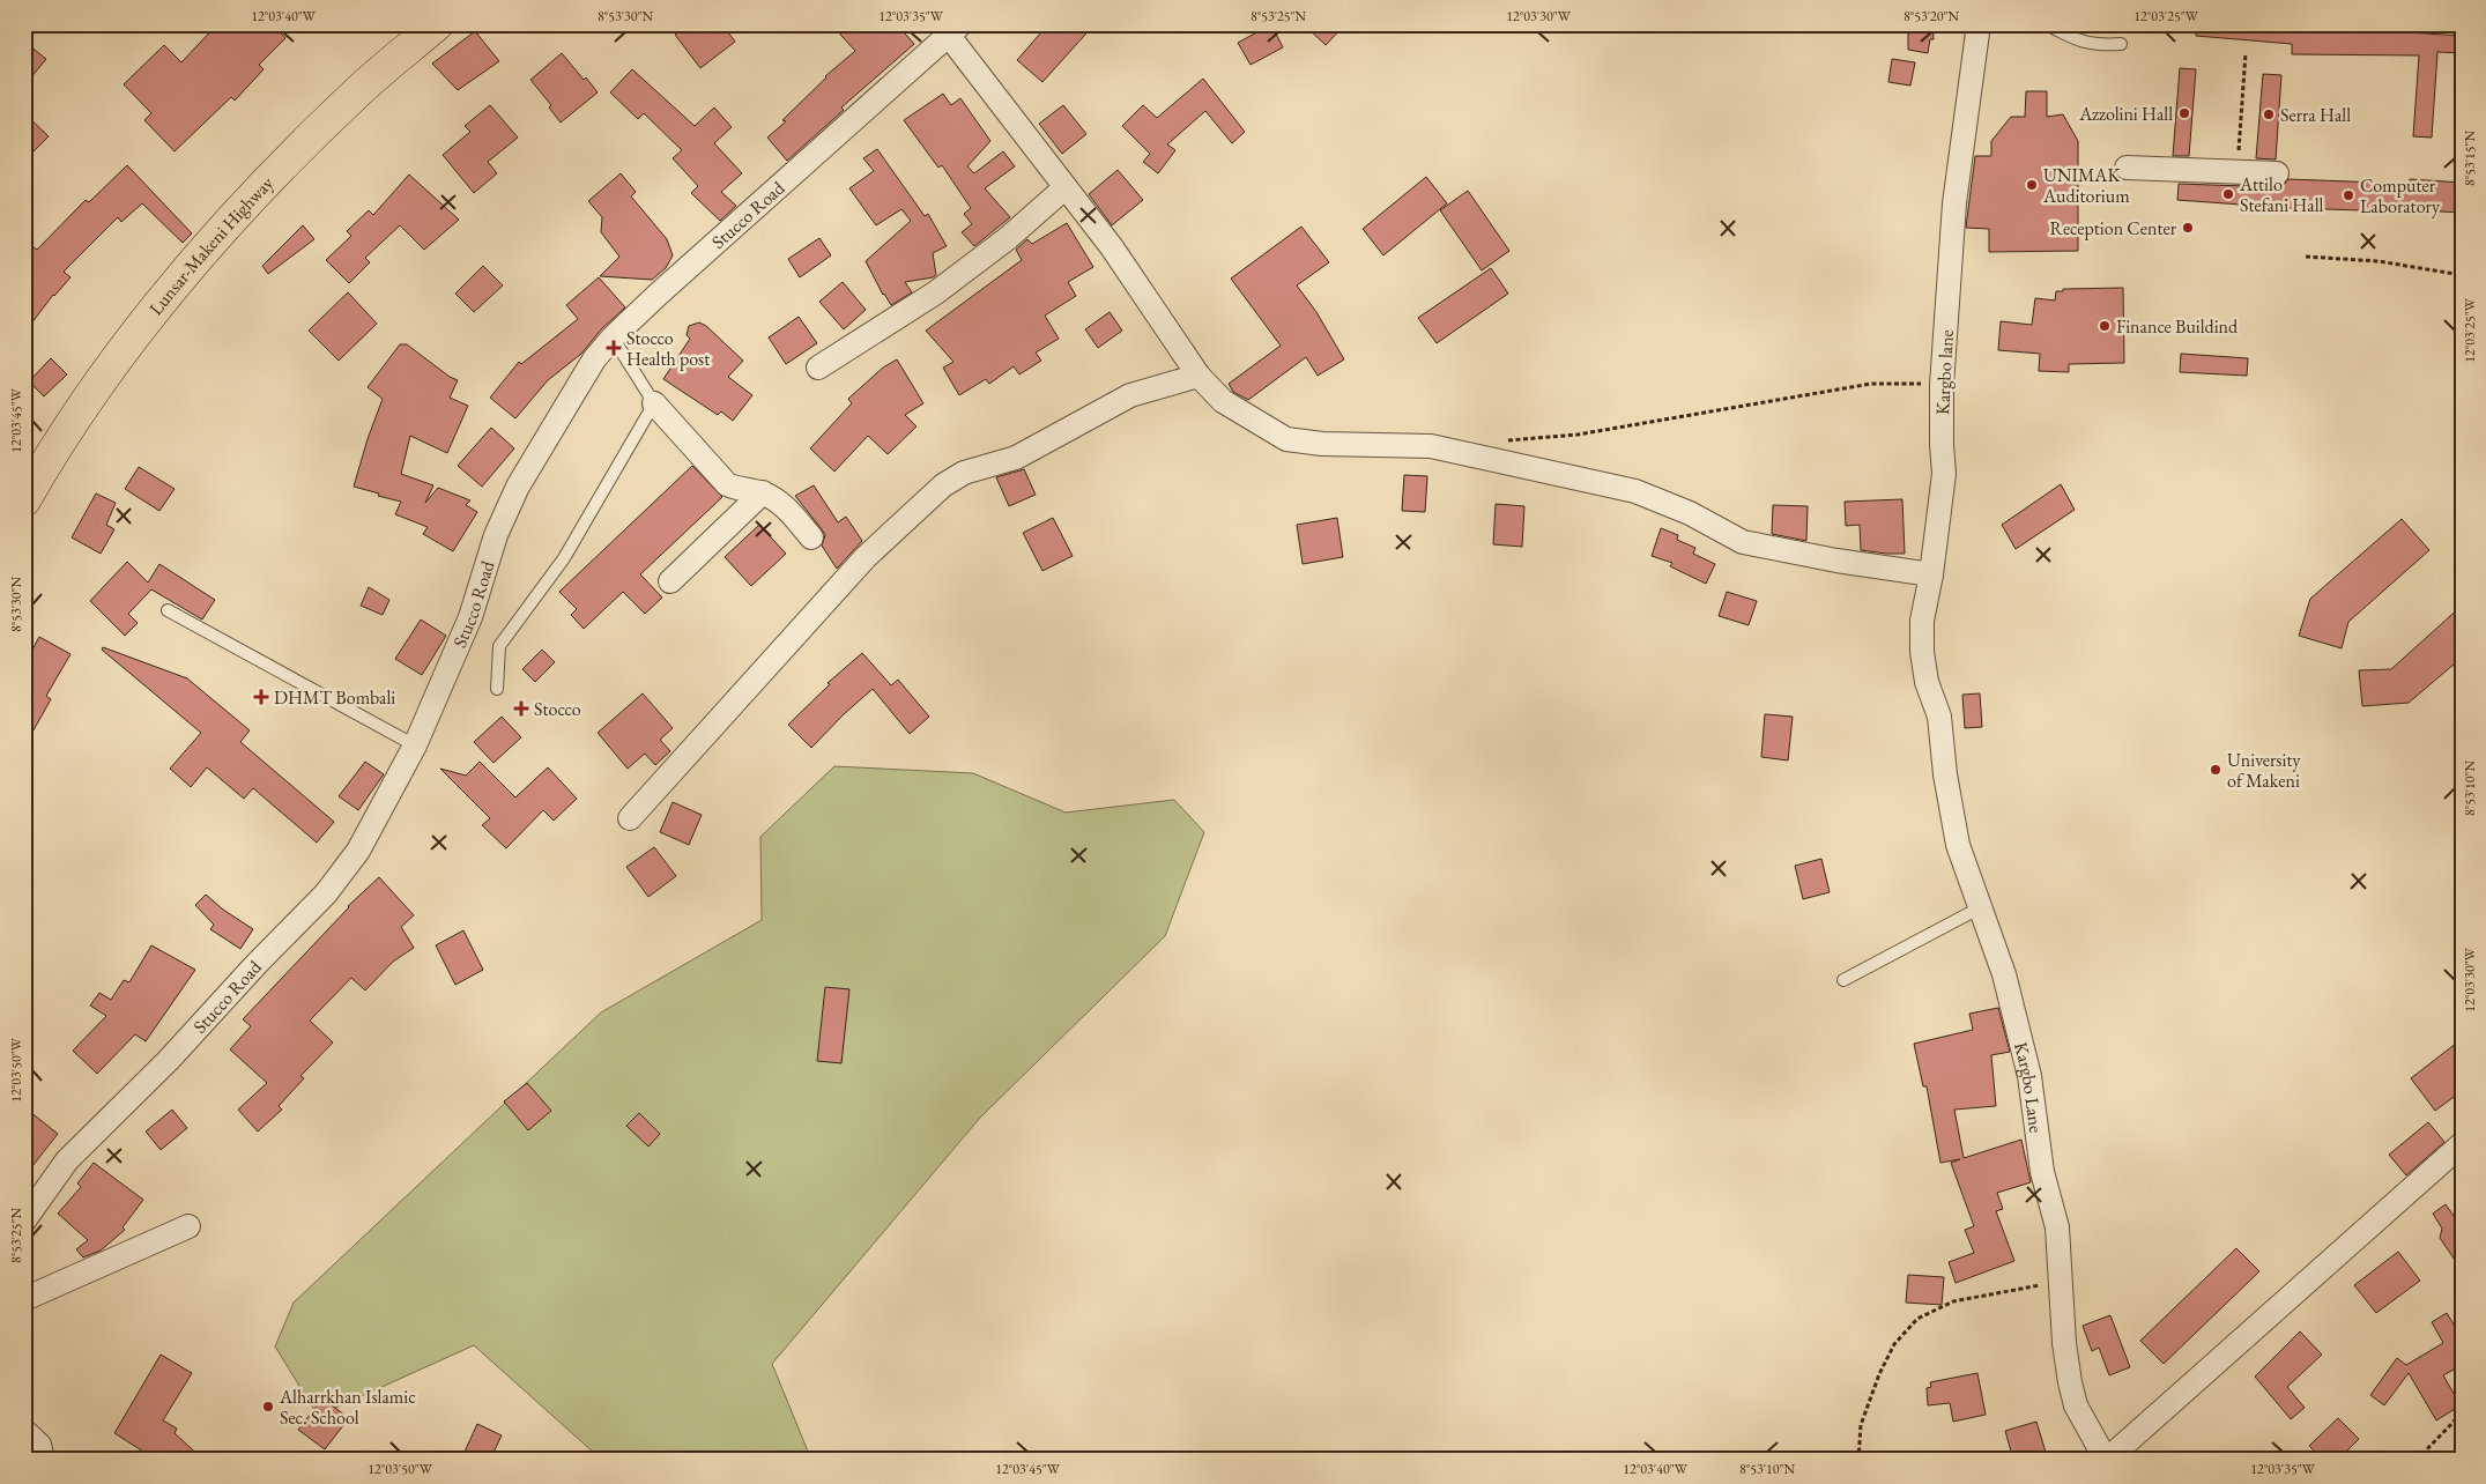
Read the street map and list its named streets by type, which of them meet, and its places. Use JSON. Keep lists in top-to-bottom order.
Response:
{
  "streets": {
    "main road": ["Lunsar-Makeni Highway"],
    "street": ["Stucco Road", "Kargbo lane", "Kargbo Lane"]
  },
  "crossings": [
    ["Kargbo lane", "Kargbo Lane"]
  ],
  "places": {
    "other": [
      "Azzolini Hall",
      "Serra Hall",
      "UNIMAK Auditorium",
      "Attilo Stefani Hall",
      "Computer Laboratory",
      "Reception Center",
      "Finance Buildind",
      "University of Makeni",
      "Alharrkhan Islamic Sec. School"
    ],
    "health": ["Stocco Health post", "DHMT Bombali", "Stocco"]
  },
  "coordinates": [
    "12°03'40\"W",
    "8°53'30\"N",
    "12°03'35\"W",
    "8°53'25\"N",
    "12°03'30\"W",
    "8°53'20\"N",
    "12°03'25\"W",
    "8°53'15\"N",
    "12°03'45\"W",
    "8°53'10\"N",
    "12°03'50\"W"
  ]
}
